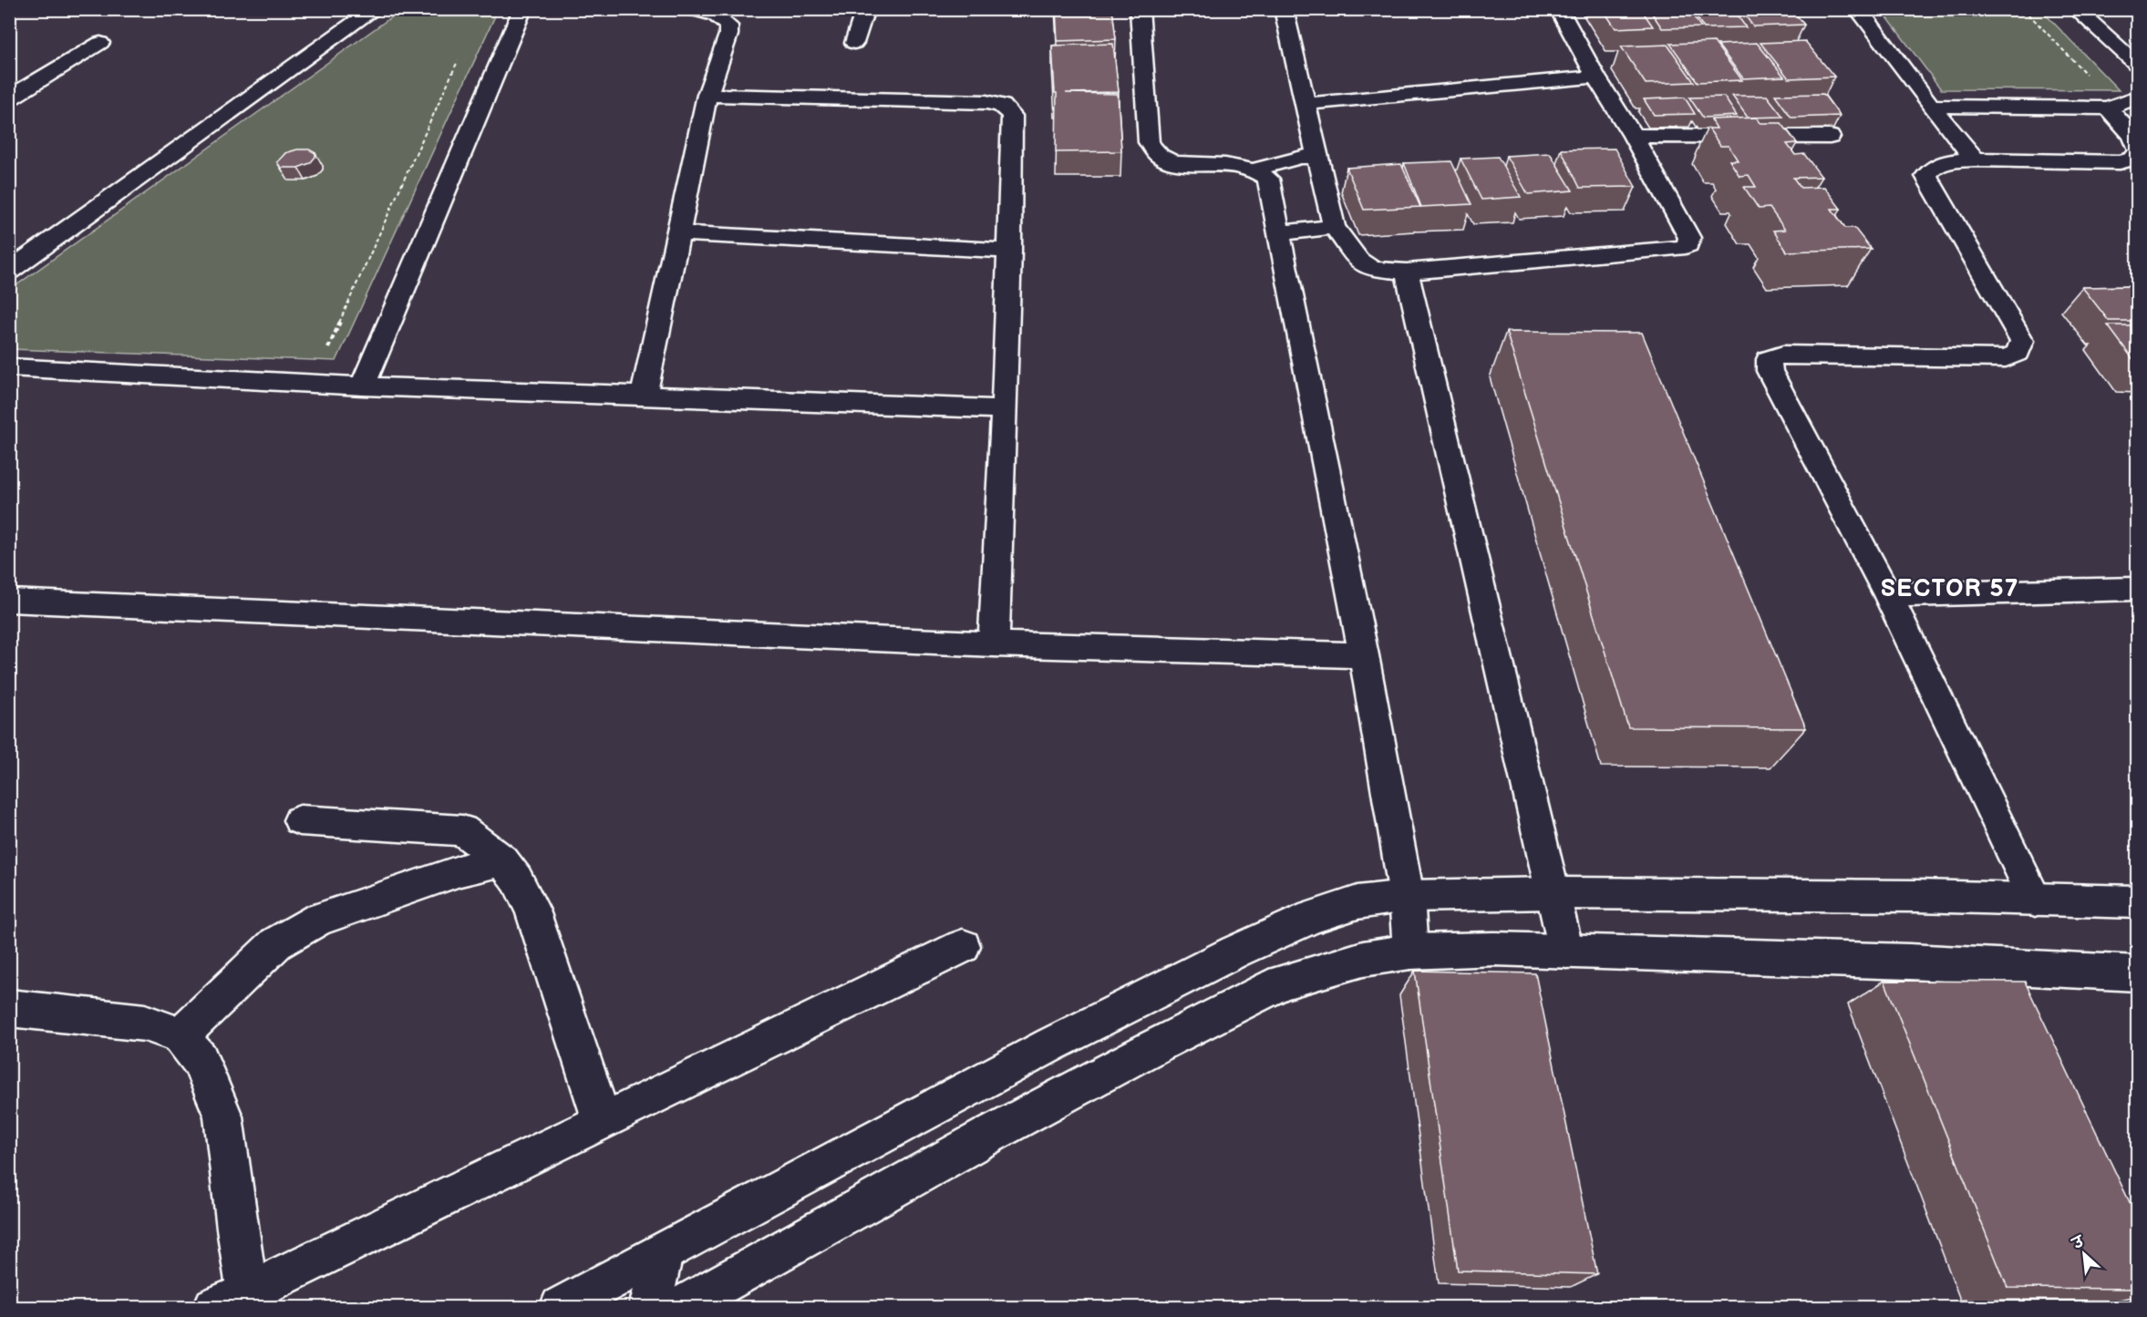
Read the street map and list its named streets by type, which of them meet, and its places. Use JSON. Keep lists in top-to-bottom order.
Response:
{
  "districts": ["SECTOR 57"],
  "north": "top left"
}
